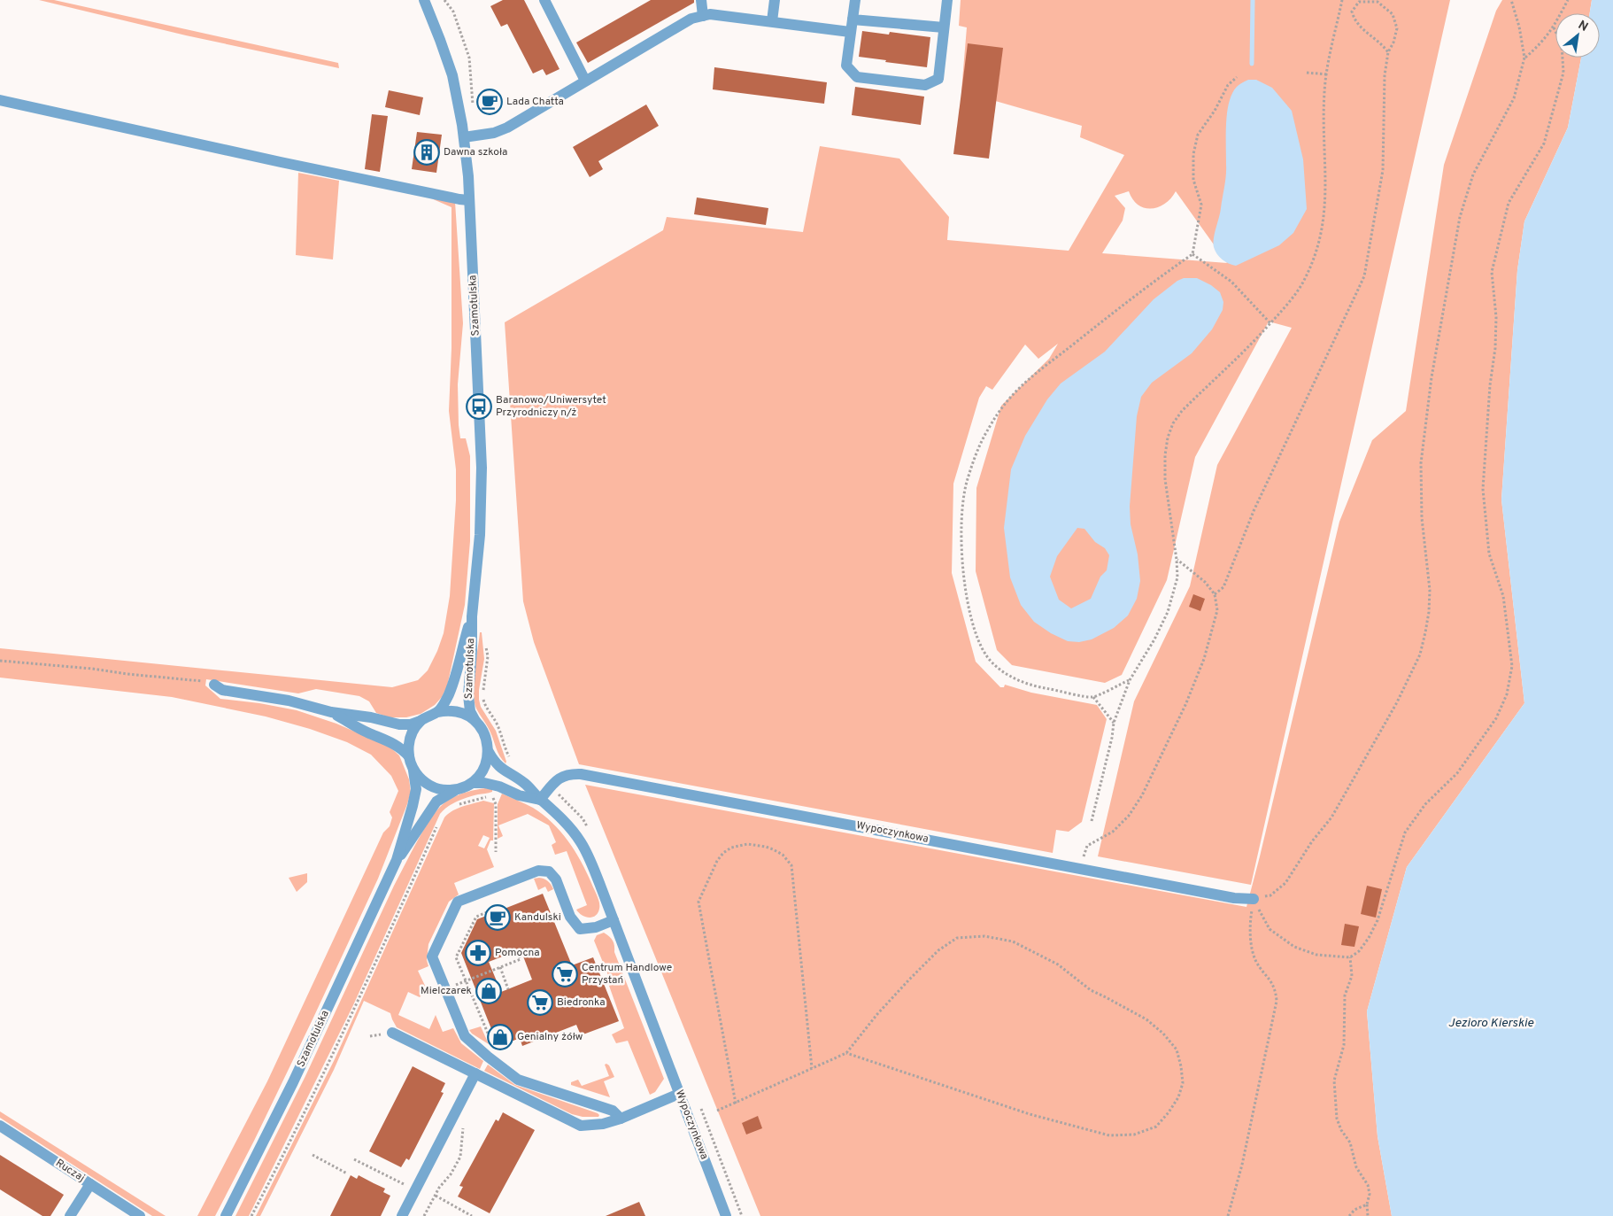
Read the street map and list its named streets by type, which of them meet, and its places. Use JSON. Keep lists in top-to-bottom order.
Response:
{
  "streets": {
    "street": ["Szamotulska", "Wypoczynkowa", "Ruczaj"]
  },
  "crossings": [
    ["Szamotulska", "Wypoczynkowa"]
  ],
  "water": ["Jezioro Kierskie"],
  "places": {
    "cafe": ["Lada Chatta", "Kandulski"],
    "building": ["Dawna szkoła"],
    "bus stop": ["Baranowo/Uniwersytet Przyrodniczy n/ż"],
    "pharmacy": ["Pomocna"],
    "supermarket": ["Centrum Handlowe Przystań", "Biedronka"],
    "shop": ["Mielczarek", "Genialny żółw"]
  },
  "north": "top right"
}
